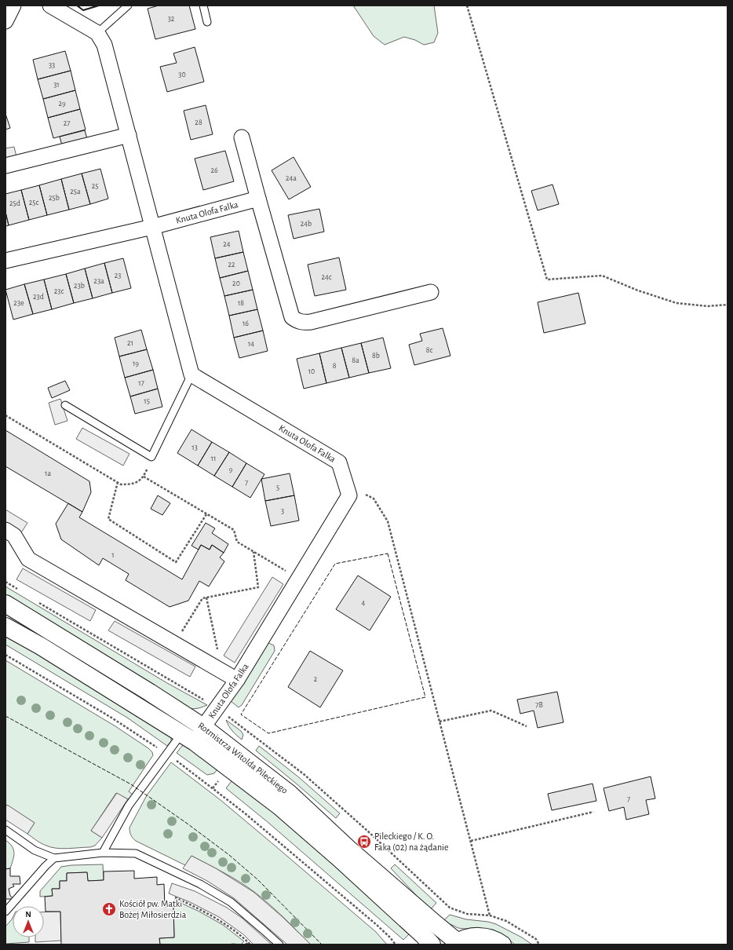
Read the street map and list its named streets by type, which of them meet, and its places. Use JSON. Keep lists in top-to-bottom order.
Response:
{
  "streets": {
    "main road": ["Rotmistrza Witolda Pileckiego"],
    "street": ["Knuta Olofa Falka"]
  },
  "crossings": [
    ["Knuta Olofa Falka", "Rotmistrza Witolda Pileckiego"]
  ],
  "places": {
    "bus stop": ["Pileckiego / K. O. Faka (02) na żądanie"],
    "church": ["Kościół pw. Matki Bożej Miłosierdzia"]
  },
  "house_numbers": [
    "32",
    "33",
    "30",
    "31",
    "29",
    "28",
    "27",
    "26",
    "24a",
    "25",
    "25a",
    "25b",
    "25c",
    "25d",
    "24b",
    "24",
    "22",
    "23",
    "24c",
    "23a",
    "20",
    "23b",
    "23c",
    "23d",
    "23e",
    "18",
    "16",
    "21",
    "14",
    "8c",
    "8b",
    "8a",
    "19",
    "8",
    "10",
    "17",
    "15",
    "13",
    "11",
    "9",
    "1a",
    "7",
    "5",
    "3",
    "1",
    "4",
    "2",
    "7B",
    "7"
  ],
  "north": "top"
}
